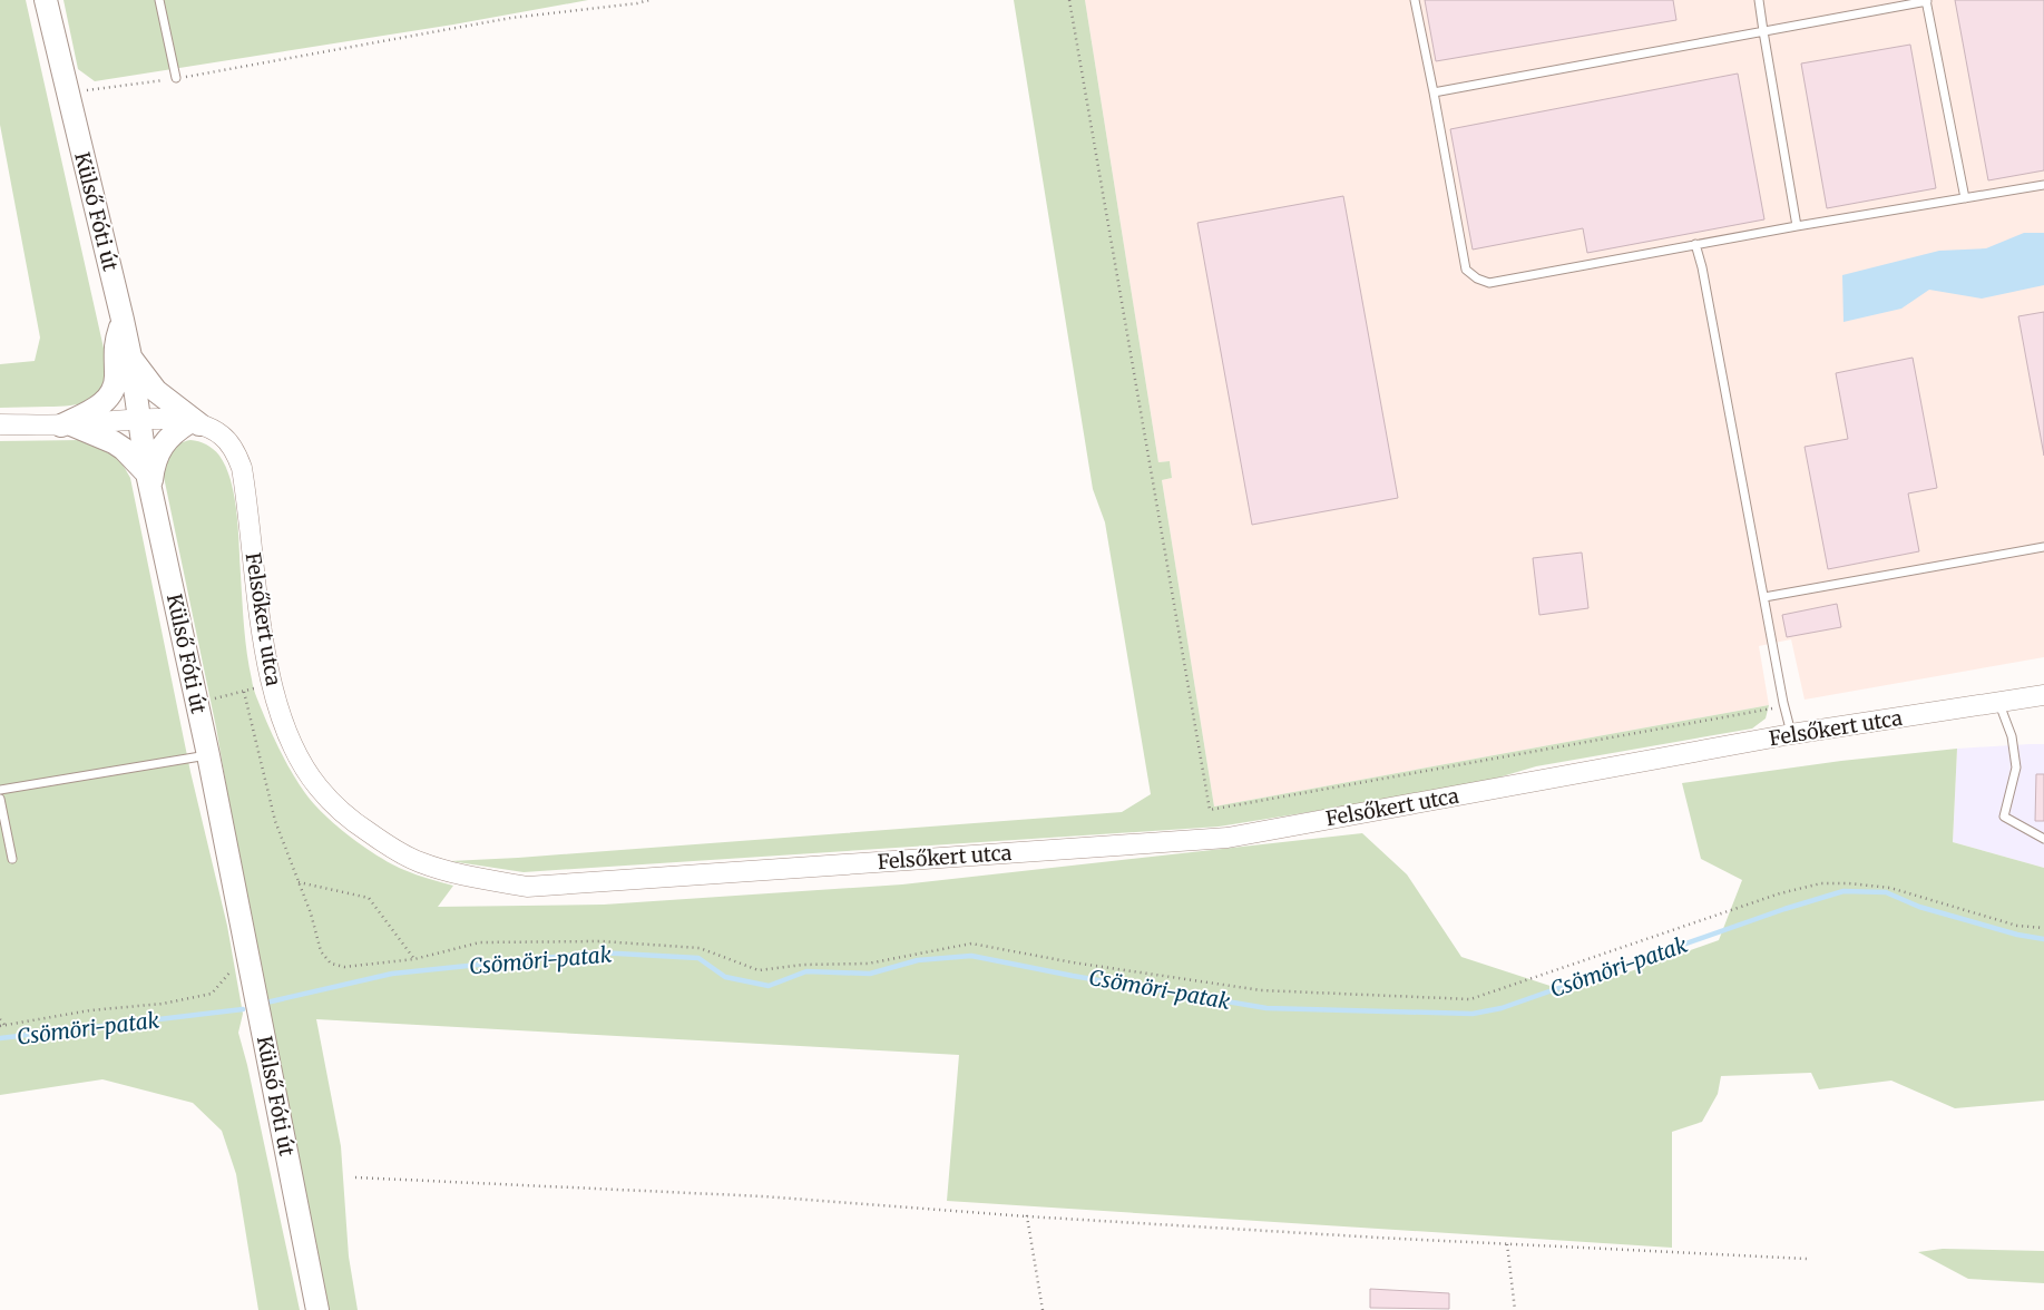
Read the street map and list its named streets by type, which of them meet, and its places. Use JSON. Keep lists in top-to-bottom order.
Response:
{
  "streets": {
    "main road": ["Külső Fóti út"],
    "street": ["Felsőkert utca"]
  },
  "crossings": [
    ["Külső Fóti út", "Felsőkert utca"]
  ],
  "water": ["Csömöri-patak"]
}
